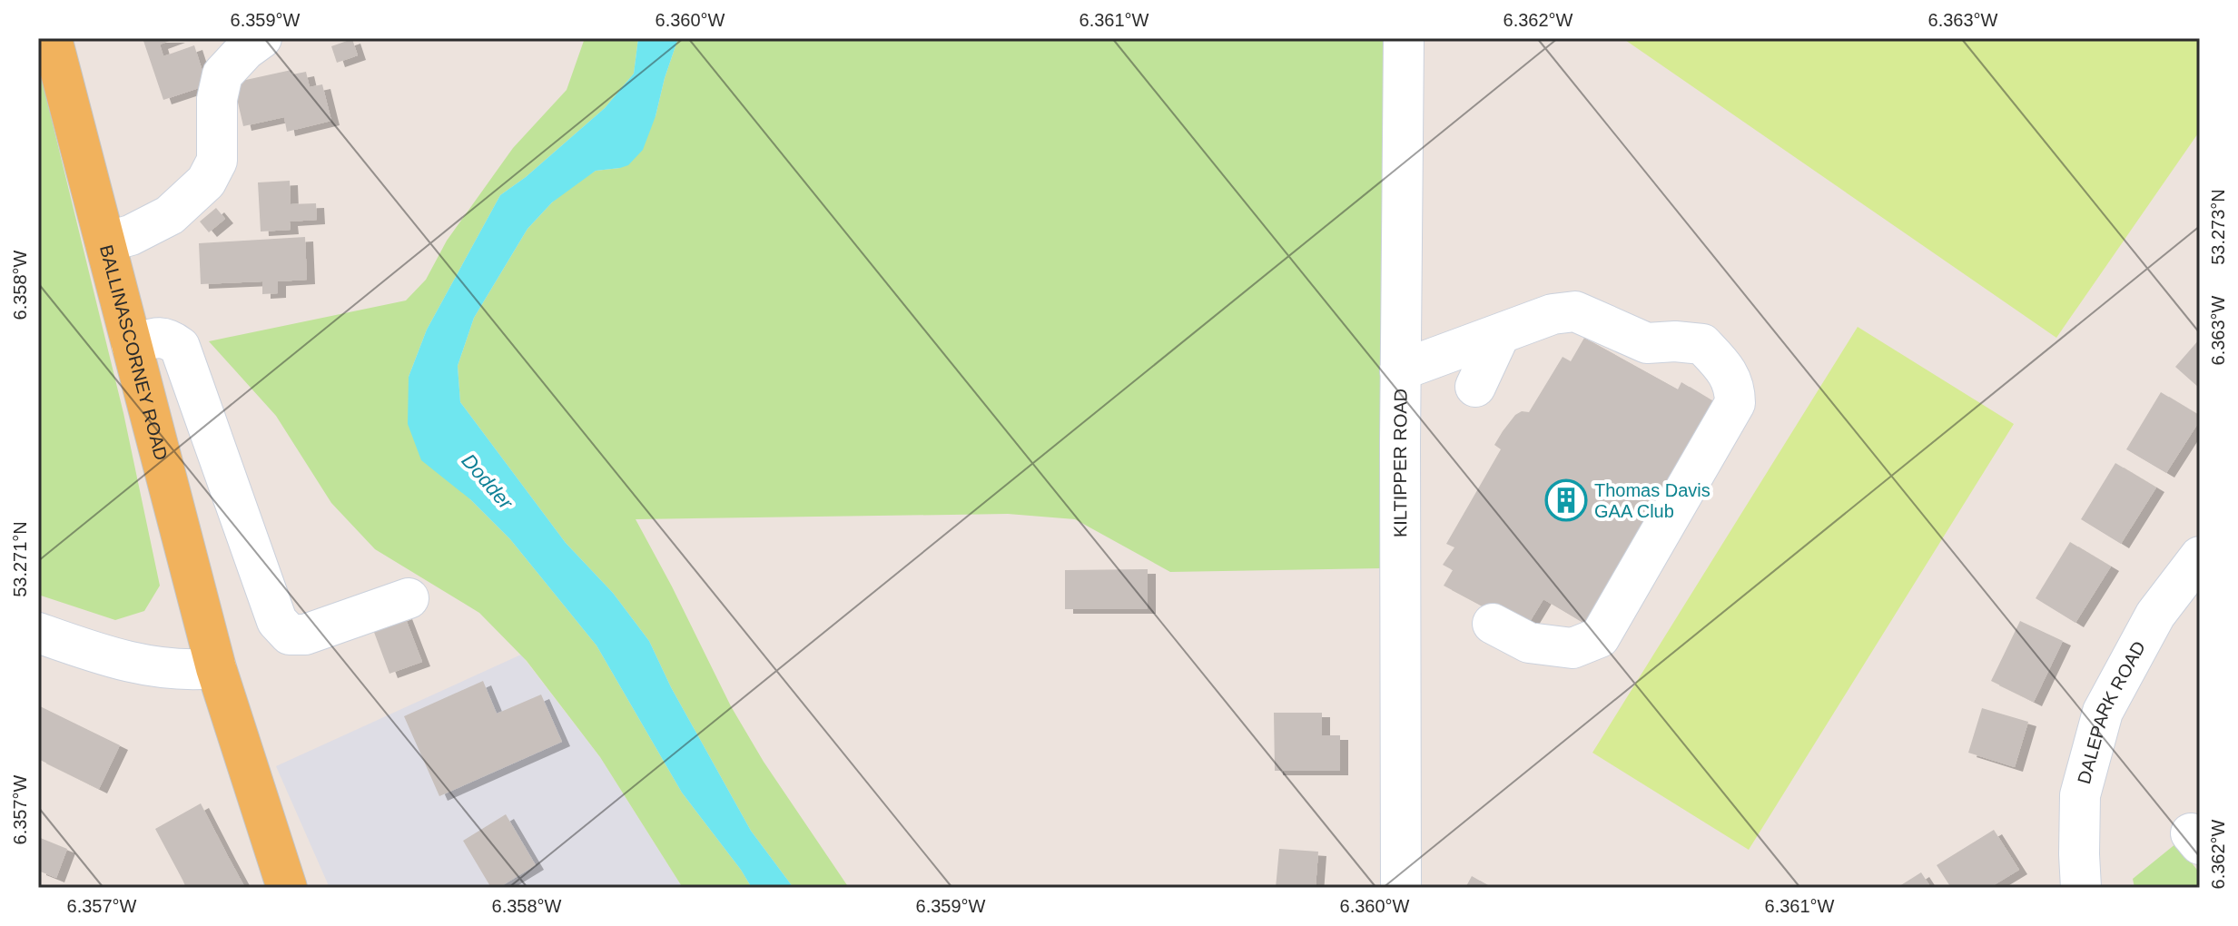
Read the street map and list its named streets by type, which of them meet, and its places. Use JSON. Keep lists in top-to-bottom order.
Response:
{
  "streets": {
    "main road": ["BALLINASCORNEY ROAD"],
    "street": ["KILTIPPER ROAD", "DALEPARK ROAD"]
  },
  "water": ["Dodder"],
  "places": {
    "building": ["Thomas Davis GAA Club"]
  },
  "coordinates": [
    "6.359°W",
    "6.360°W",
    "6.361°W",
    "6.362°W",
    "6.363°W",
    "53.273°N",
    "6.358°W",
    "53.271°N",
    "6.357°W"
  ]
}
